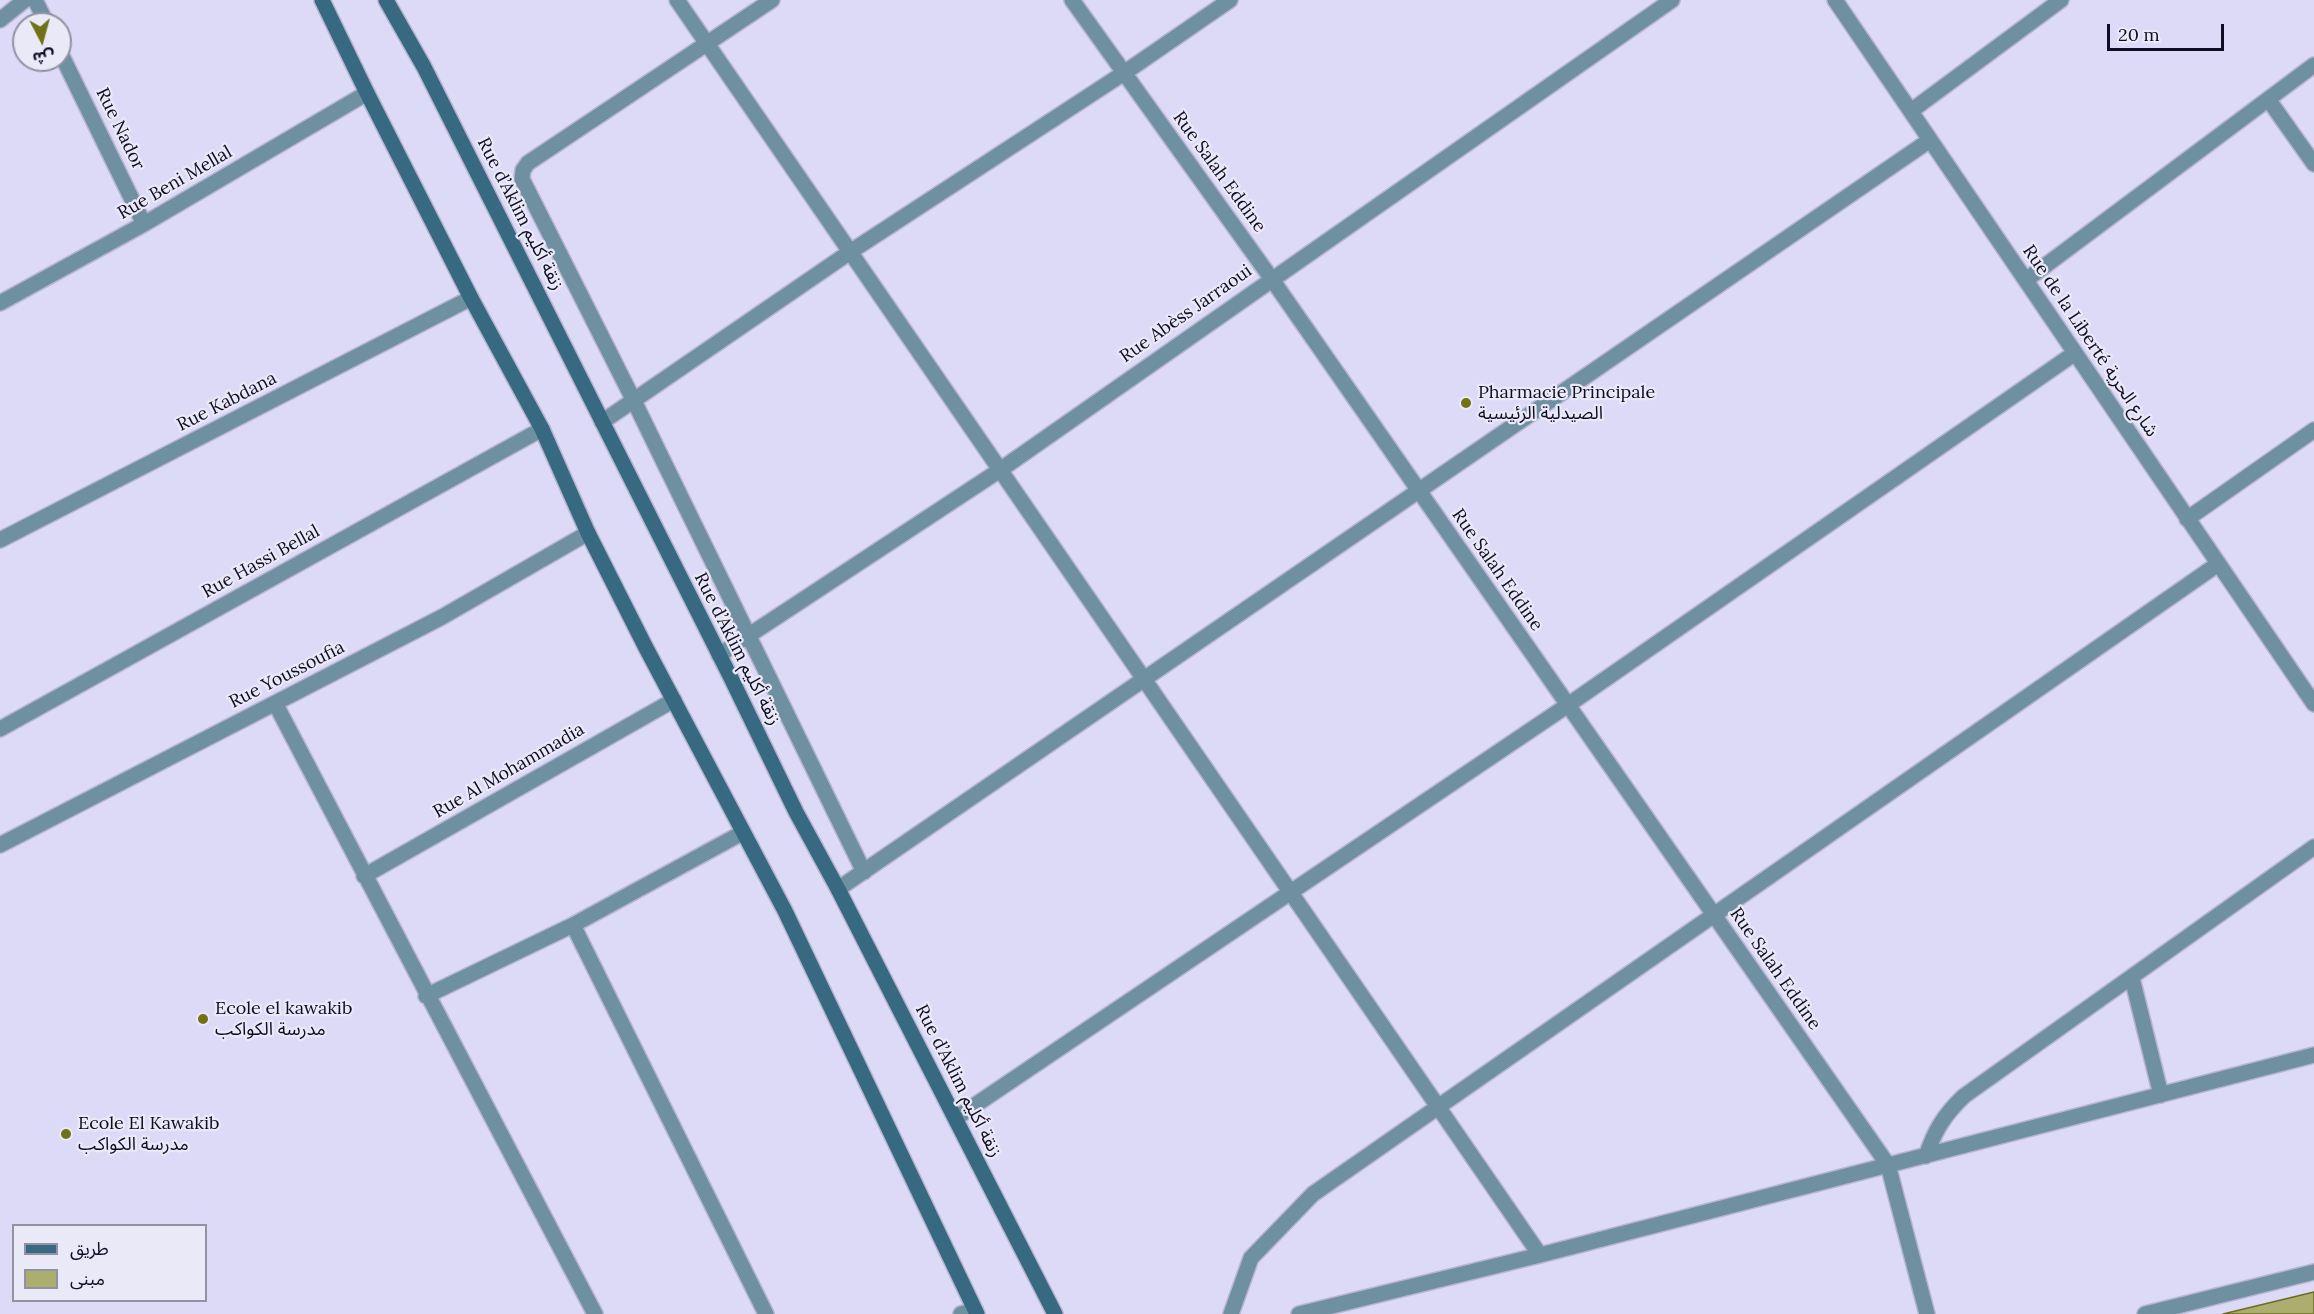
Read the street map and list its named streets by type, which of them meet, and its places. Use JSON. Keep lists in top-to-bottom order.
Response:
{
  "streets": {
    "street": [
      "Rue Nador",
      "Rue Salah Eddine",
      "Rue Beni Mellal",
      "Rue d’Aklim زنقة أكليم",
      "Rue Abèss Jarraoui",
      "Rue de la Liberté شارع الحرية",
      "Rue Kabdana",
      "Rue Hassi Bellal",
      "Rue Youssoufia",
      "Rue Al Mohammadia"
    ]
  },
  "crossings": [
    ["Rue Nador", "Rue Beni Mellal"],
    ["Rue Salah Eddine", "Rue Abèss Jarraoui"],
    ["Rue d’Aklim زنقة أكليم", "Rue Abèss Jarraoui"]
  ],
  "places": ["Pharmacie Principale الصيدلية الرئيسية", "Ecole el kawakib مدرسة الكواكب", "Ecole El Kawakib مدرسة الكواكب"],
  "legend": ["طريق", "مبنى"],
  "scale_bar": "20 m",
  "north": "bottom"
}
